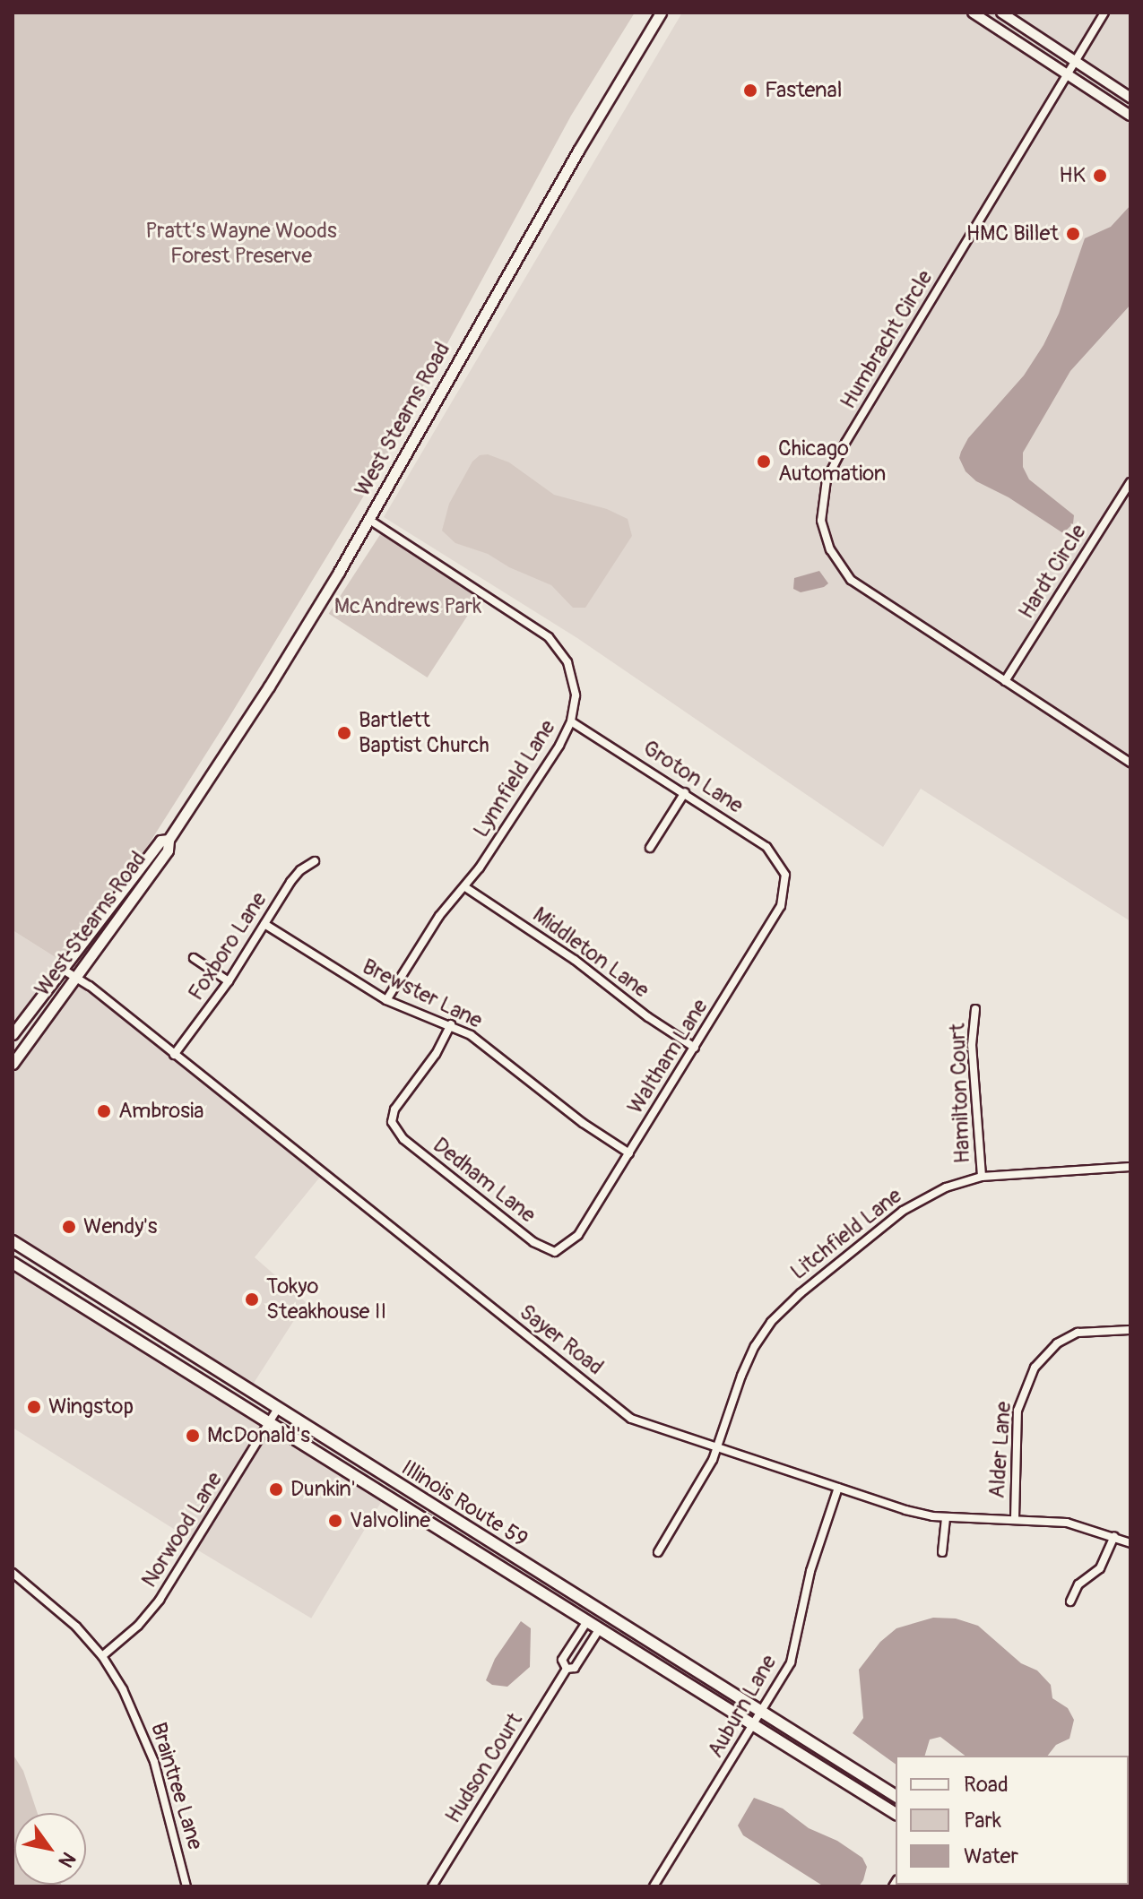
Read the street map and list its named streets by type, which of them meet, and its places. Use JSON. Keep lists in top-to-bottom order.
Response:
{
  "streets": {
    "main road": ["West Stearns Road", "Illinois Route 59"],
    "street": [
      "Humbracht Circle",
      "Hardt Circle",
      "Groton Lane",
      "Lynnfield Lane",
      "Foxboro Lane",
      "Middleton Lane",
      "Brewster Lane",
      "Waltham Lane",
      "Hamilton Court",
      "Dedham Lane",
      "Litchfield Lane",
      "Sayer Road",
      "Alder Lane",
      "Norwood Lane",
      "Auburn Lane",
      "Hudson Court",
      "Braintree Lane"
    ]
  },
  "crossings": [
    ["Humbracht Circle", "Hardt Circle"],
    ["West Stearns Road", "Lynnfield Lane"],
    ["West Stearns Road", "Sayer Road"],
    ["Groton Lane", "Lynnfield Lane"],
    ["Groton Lane", "Waltham Lane"],
    ["Lynnfield Lane", "Middleton Lane"],
    ["Lynnfield Lane", "Brewster Lane"],
    ["Foxboro Lane", "Brewster Lane"],
    ["Foxboro Lane", "Sayer Road"],
    ["Middleton Lane", "Waltham Lane"],
    ["Brewster Lane", "Waltham Lane"],
    ["Brewster Lane", "Dedham Lane"],
    ["Waltham Lane", "Dedham Lane"],
    ["Hamilton Court", "Litchfield Lane"],
    ["Litchfield Lane", "Sayer Road"],
    ["Sayer Road", "Alder Lane"],
    ["Sayer Road", "Auburn Lane"],
    ["Illinois Route 59", "Norwood Lane"],
    ["Illinois Route 59", "Auburn Lane"],
    ["Illinois Route 59", "Hudson Court"],
    ["Norwood Lane", "Braintree Lane"]
  ],
  "parks": ["Pratt’s Wayne Woods Forest Preserve", "McAndrews Park"],
  "places": [
    "Fastenal",
    "HK",
    "HMC Billet",
    "Chicago Automation",
    "Bartlett Baptist Church",
    "Ambrosia",
    "Wendy's",
    "Tokyo Steakhouse II",
    "Wingstop",
    "McDonald's",
    "Dunkin'",
    "Valvoline"
  ],
  "legend": ["Road", "Park", "Water"],
  "north": "bottom right"
}
